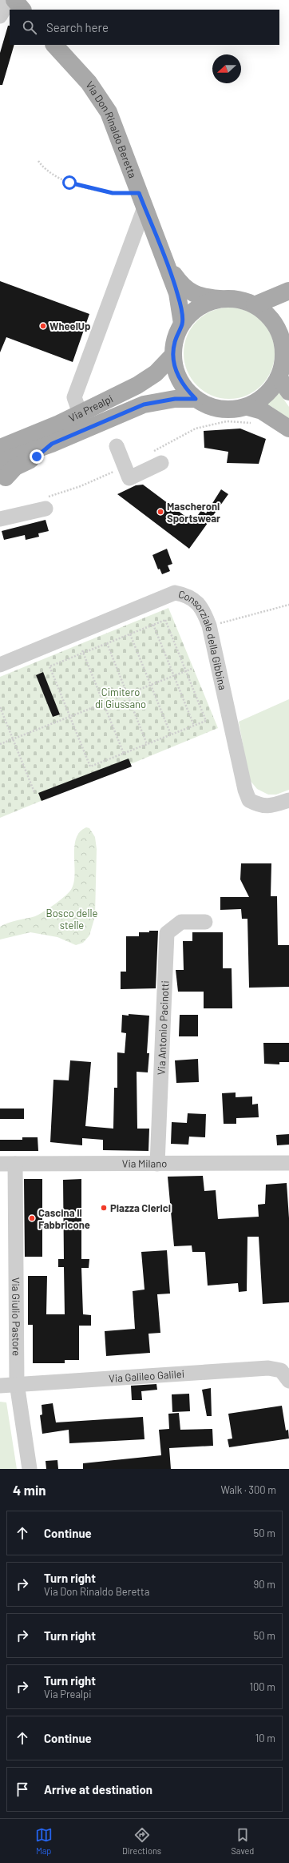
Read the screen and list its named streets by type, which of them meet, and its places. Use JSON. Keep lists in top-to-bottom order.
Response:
{
  "streets": {
    "main road": ["Via Don Rinaldo Beretta", "Via Prealpi"],
    "street": [
      "Consorziale della Gibbina",
      "Via Antonio Pacinotti",
      "Via Milano",
      "Via Giulio Pastore",
      "Via Galileo Galilei"
    ]
  },
  "crossings": [
    ["Via Don Rinaldo Beretta", "Via Prealpi"],
    ["Via Antonio Pacinotti", "Via Milano"],
    ["Via Milano", "Via Giulio Pastore"],
    ["Via Giulio Pastore", "Via Galileo Galilei"]
  ],
  "parks": ["Cimitero di Giussano", "Bosco delle stelle"],
  "places": [
    "WheelUp",
    "Mascheroni Sportswear",
    "Piazza Clerici",
    "Cascina Il Fabbricone"
  ],
  "north": "left",
  "page": {
    "search": "Search here",
    "heading": ["4 min", "Walk · 300 m"],
    "list": [
      ["Continue", "50 m"],
      ["Turn right", "Via Don Rinaldo Beretta", "90 m"],
      ["Turn right", "50 m"],
      ["Turn right", "Via Prealpi", "100 m"],
      ["Continue", "10 m"],
      "Arrive at destination"
    ],
    "nav": ["Map", "Directions", "Saved"]
  }
}
